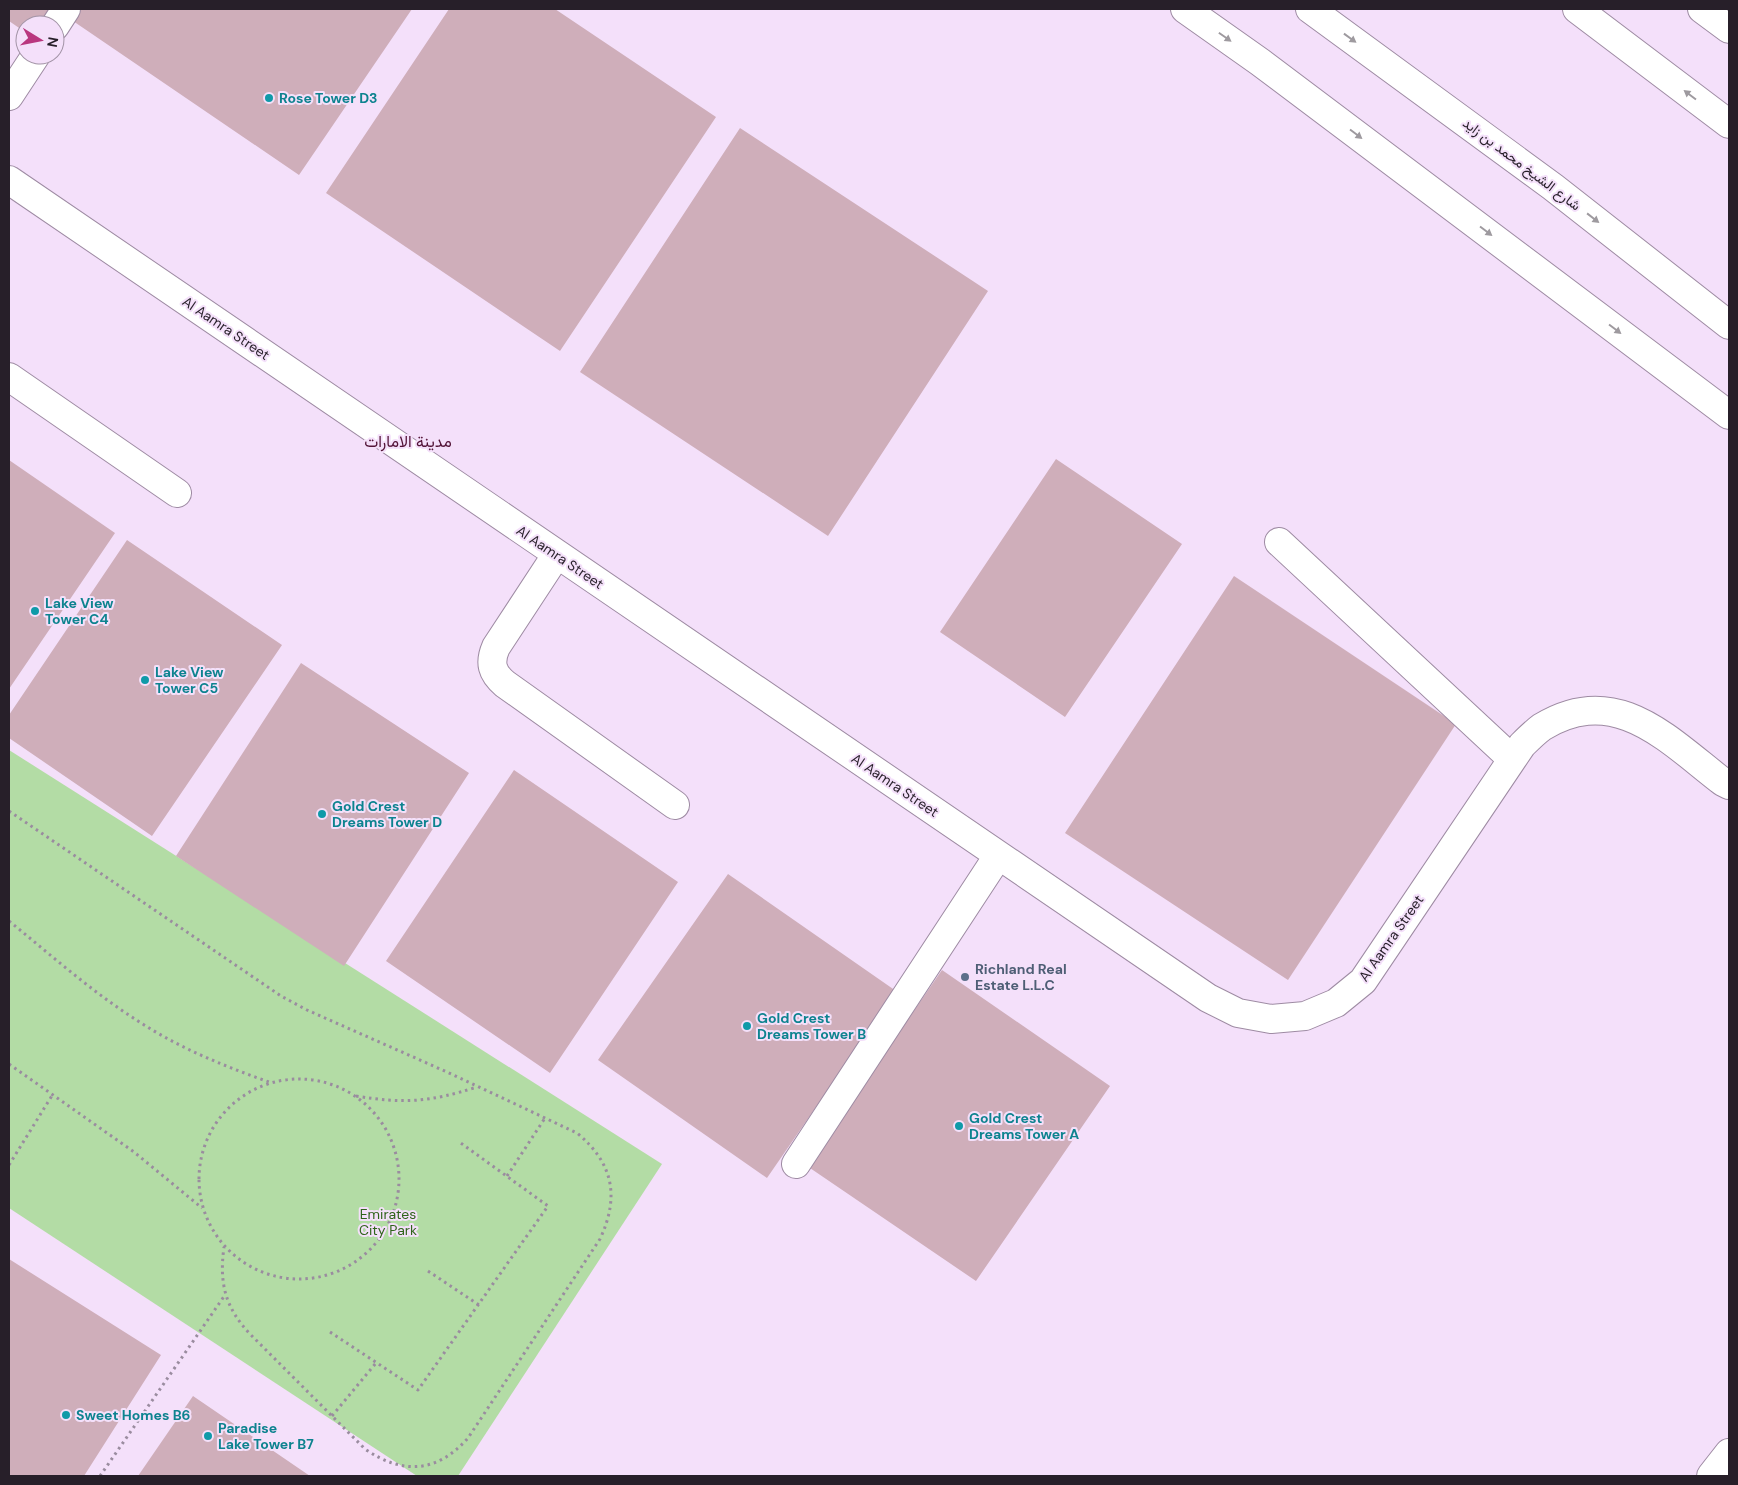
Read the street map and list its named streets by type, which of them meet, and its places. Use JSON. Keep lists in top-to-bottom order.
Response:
{
  "streets": {
    "main road": ["شارع الشيخ محمد بن زايد", "Al Aamra Street"]
  },
  "districts": ["مدينة الامارات"],
  "parks": ["Emirates City Park"],
  "places": [
    "Rose Tower D3",
    "Lake View Tower C4",
    "Lake View Tower C5",
    "Gold Crest Dreams Tower D",
    "Richland Real Estate L.L.C",
    "Gold Crest Dreams Tower B",
    "Gold Crest Dreams Tower A",
    "Sweet Homes B6",
    "Paradise Lake Tower B7"
  ],
  "north": "right"
}
